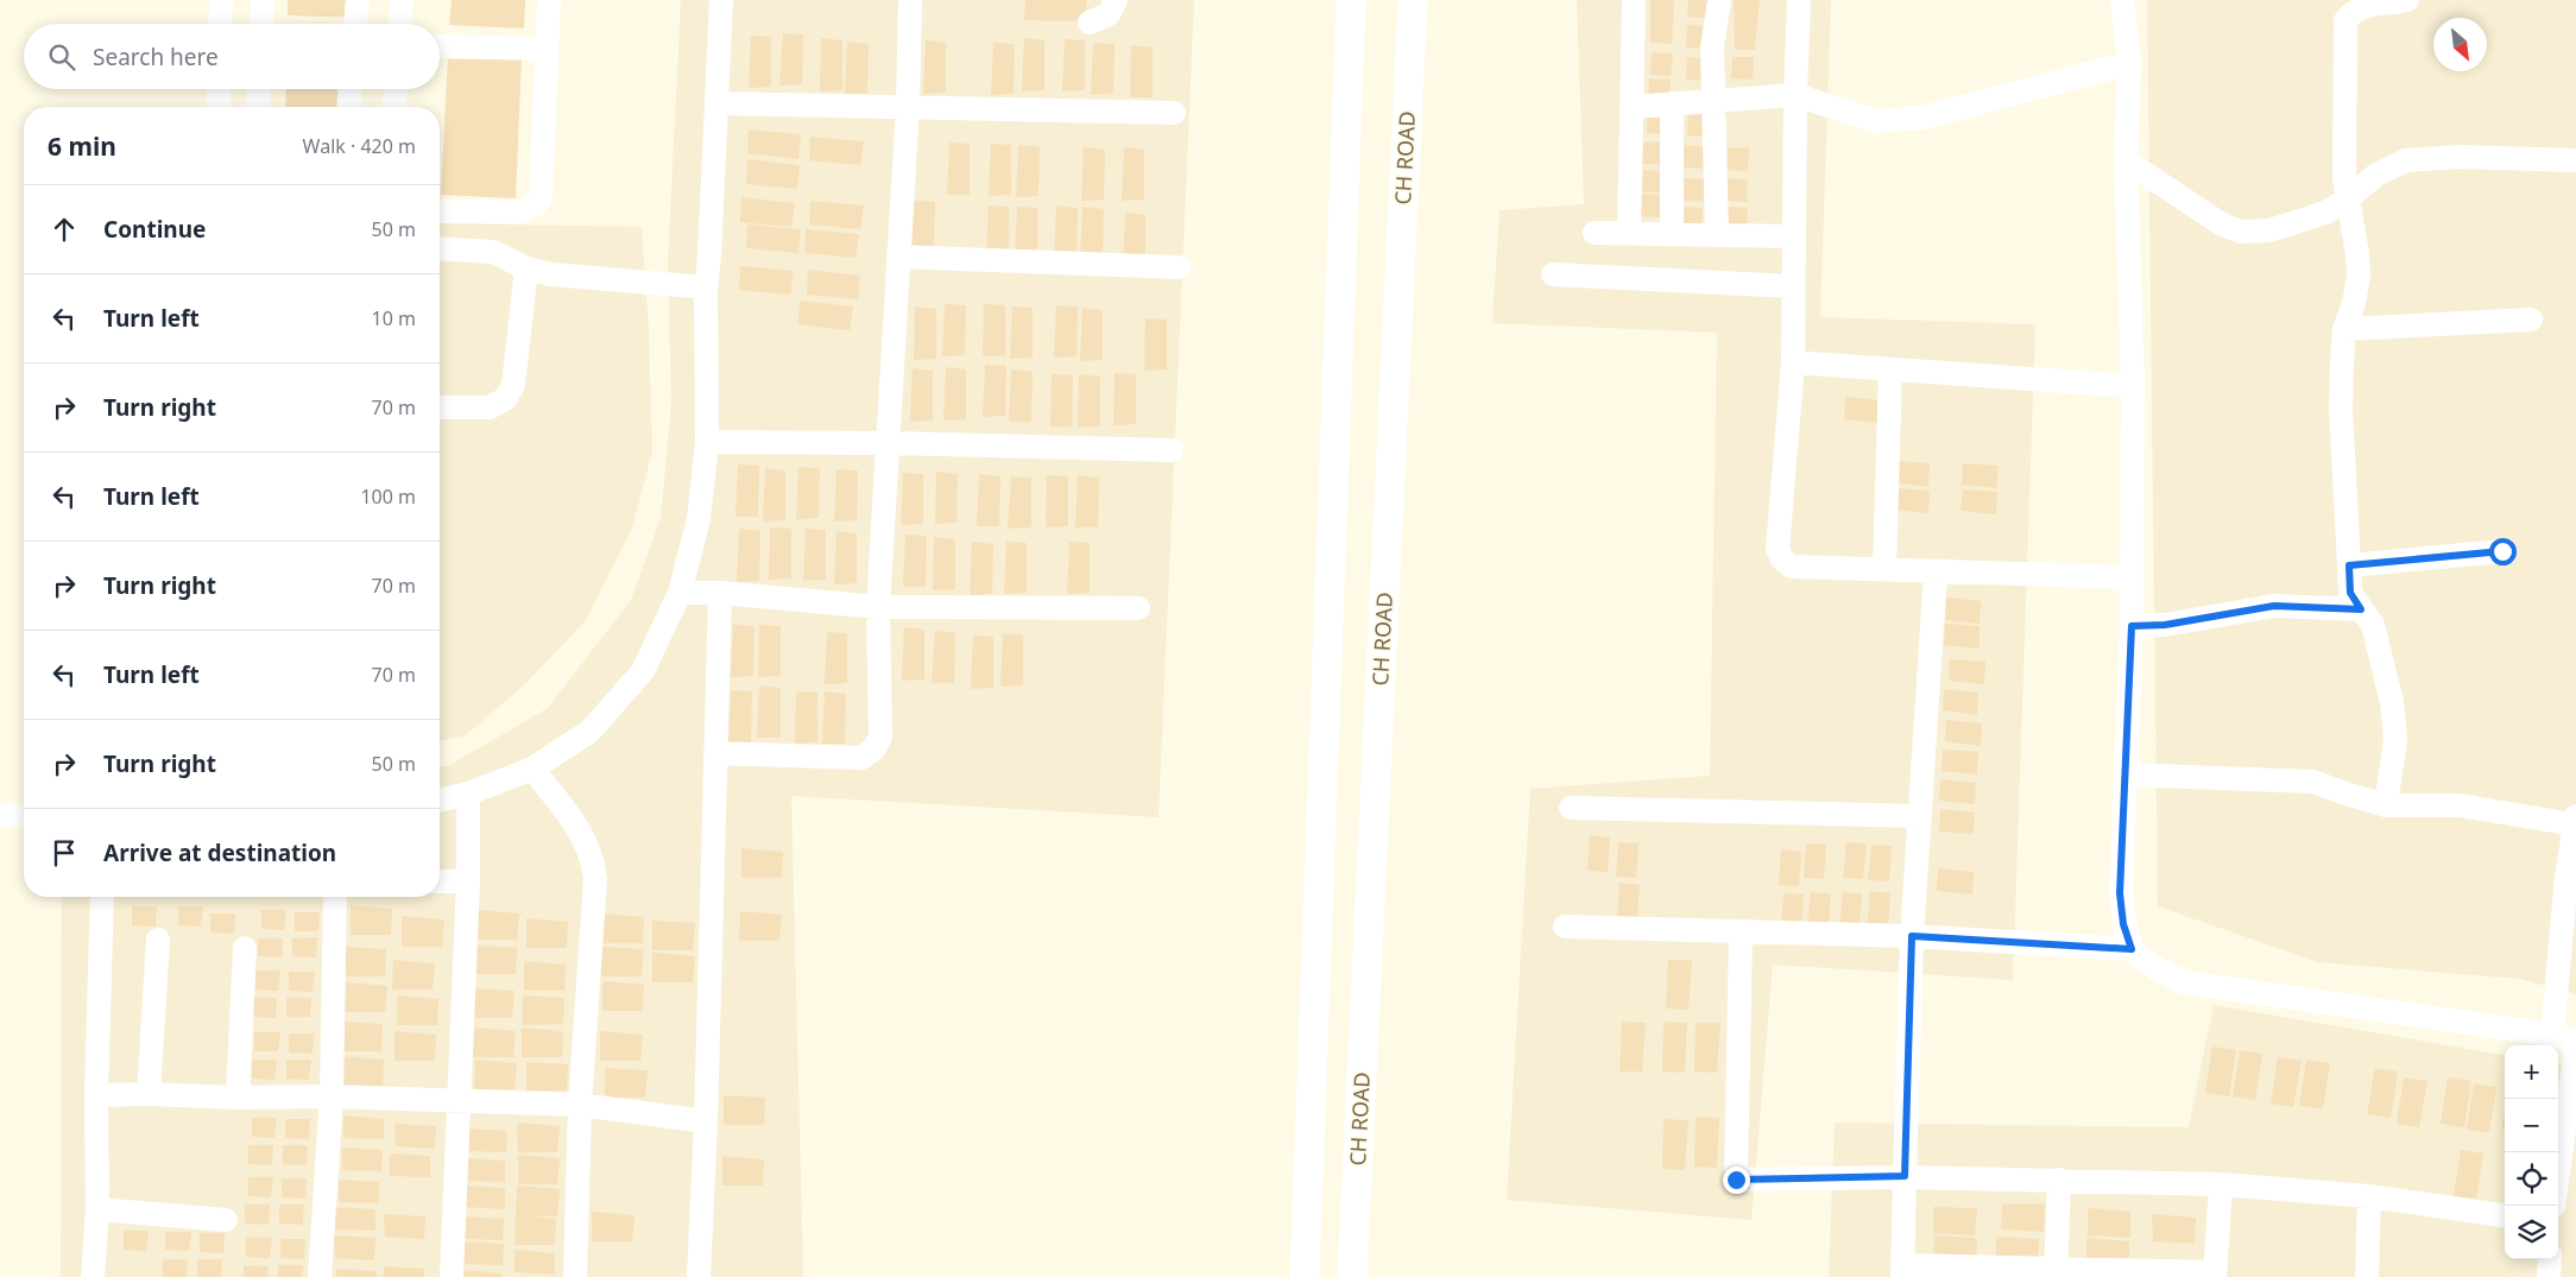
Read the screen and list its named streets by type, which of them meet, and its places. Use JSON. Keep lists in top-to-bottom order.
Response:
{
  "streets": {
    "street": ["CH ROAD"]
  },
  "north": "bottom right",
  "page": {
    "search": "Search here",
    "heading": ["6 min", "Walk · 420 m"],
    "list": [
      ["Continue", "50 m"],
      ["Turn left", "10 m"],
      ["Turn right", "70 m"],
      ["Turn left", "100 m"],
      ["Turn right", "70 m"],
      ["Turn left", "70 m"],
      ["Turn right", "50 m"],
      "Arrive at destination"
    ],
    "map_buttons": ["+", "−"]
  }
}
